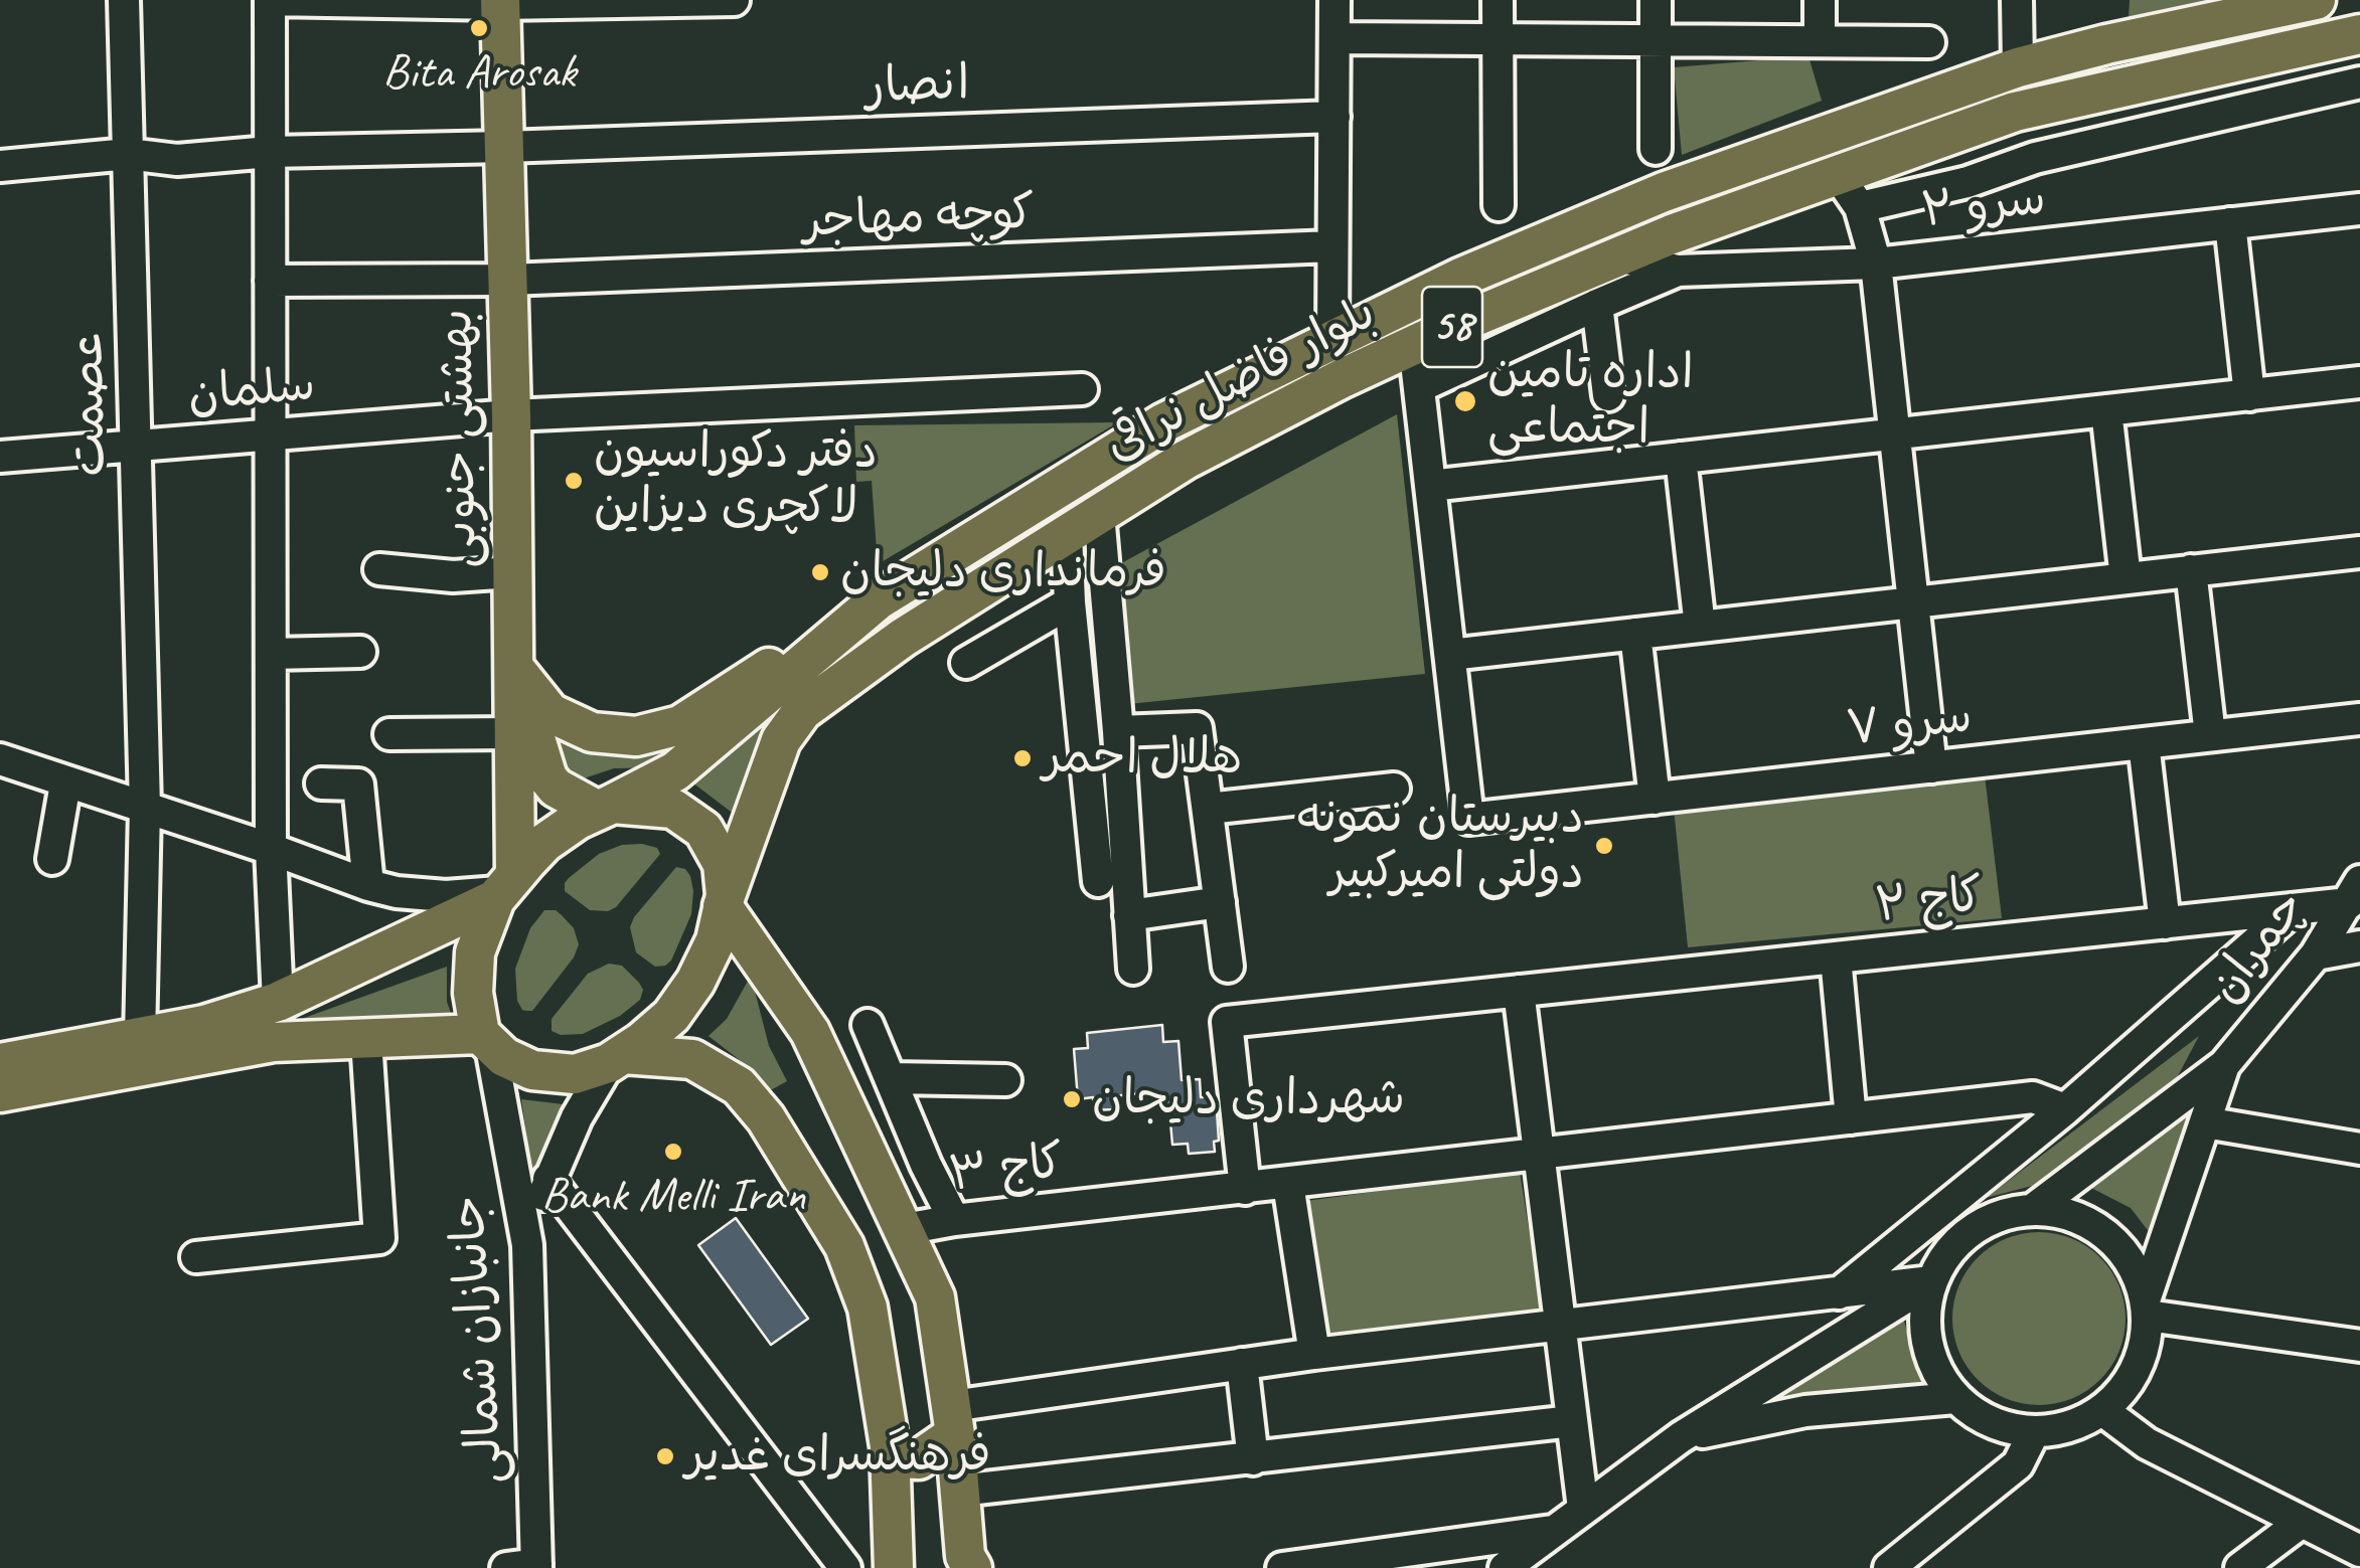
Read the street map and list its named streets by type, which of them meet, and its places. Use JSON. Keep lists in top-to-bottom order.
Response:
{
  "streets": {
    "main road": ["58", "بلوار فاضل نراقی", "بهشتی جنوبی"],
    "street": [
      "انصار",
      "سرو ۲",
      "کوچه مهاجر",
      "سلمان",
      "عصمت",
      "سرو ۷",
      "کاج ۲",
      "چمران",
      "کاج ۳",
      "جانبازان شمالی"
    ]
  },
  "crossings": [
    ["انصار", "عصمت"],
    ["انصار", "بهشتی جنوبی"],
    ["سرو ۲", "بلوار فاضل نراقی"],
    ["کوچه مهاجر", "بهشتی جنوبی"],
    ["بلوار فاضل نراقی", "بهشتی جنوبی"],
    ["بلوار فاضل نراقی", "جانبازان شمالی"],
    ["سلمان", "عصمت"],
    ["سلمان", "بهشتی جنوبی"],
    ["بهشتی جنوبی", "جانبازان شمالی"],
    ["کاج ۲", "چمران"],
    ["کاج ۲", "کاج ۳"]
  ],
  "places": [
    "Bita Arosak",
    "اداره تامین اجتماعی",
    "دفتر دکوراسیون لاکچری دیزاین",
    "فرمانداری دلیجان",
    "هلال احمر",
    "دبیرستان نمونه دولتی امیرکبیر",
    "شهرداری دلیجان",
    "Bank Melli Iran",
    "فرهنگسرای غدیر"
  ]
}
